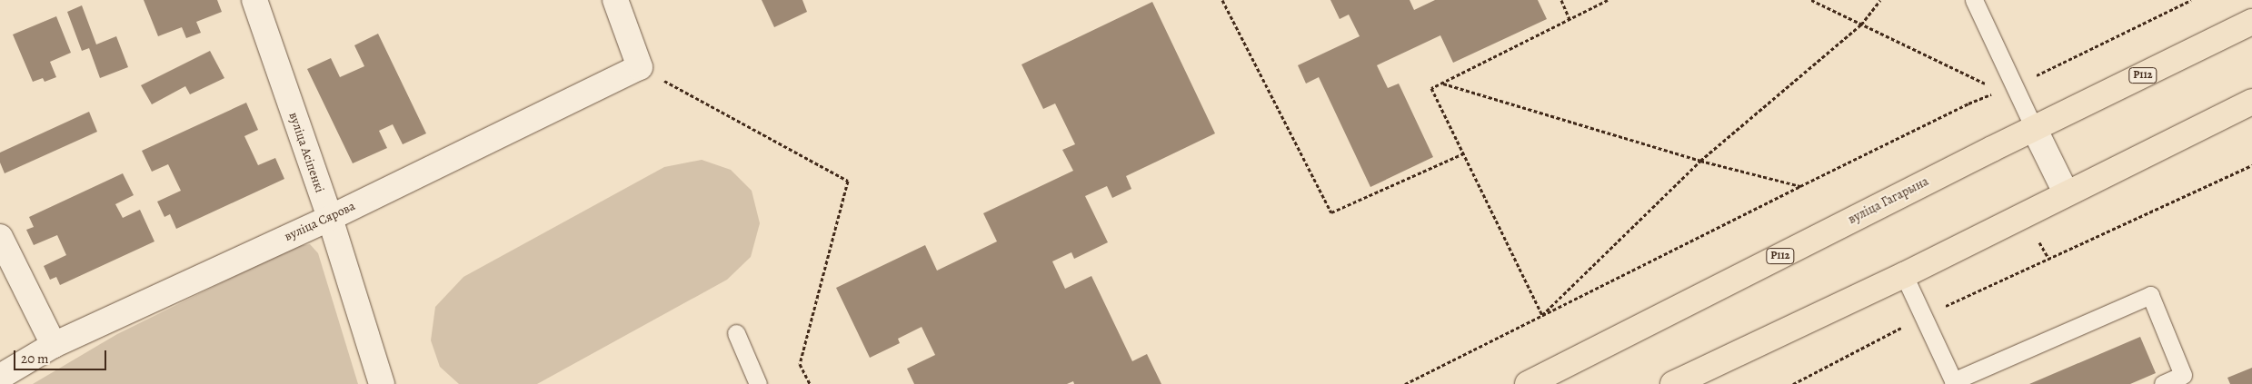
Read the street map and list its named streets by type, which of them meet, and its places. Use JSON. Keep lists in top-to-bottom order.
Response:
{
  "streets": {
    "main road": ["Р112", "вуліца Гагарына"],
    "street": ["вуліца Асіпенкі", "вуліца Сярова"]
  },
  "crossings": [
    ["вуліца Асіпенкі", "вуліца Сярова"]
  ],
  "scale_bar": "20 m"
}
